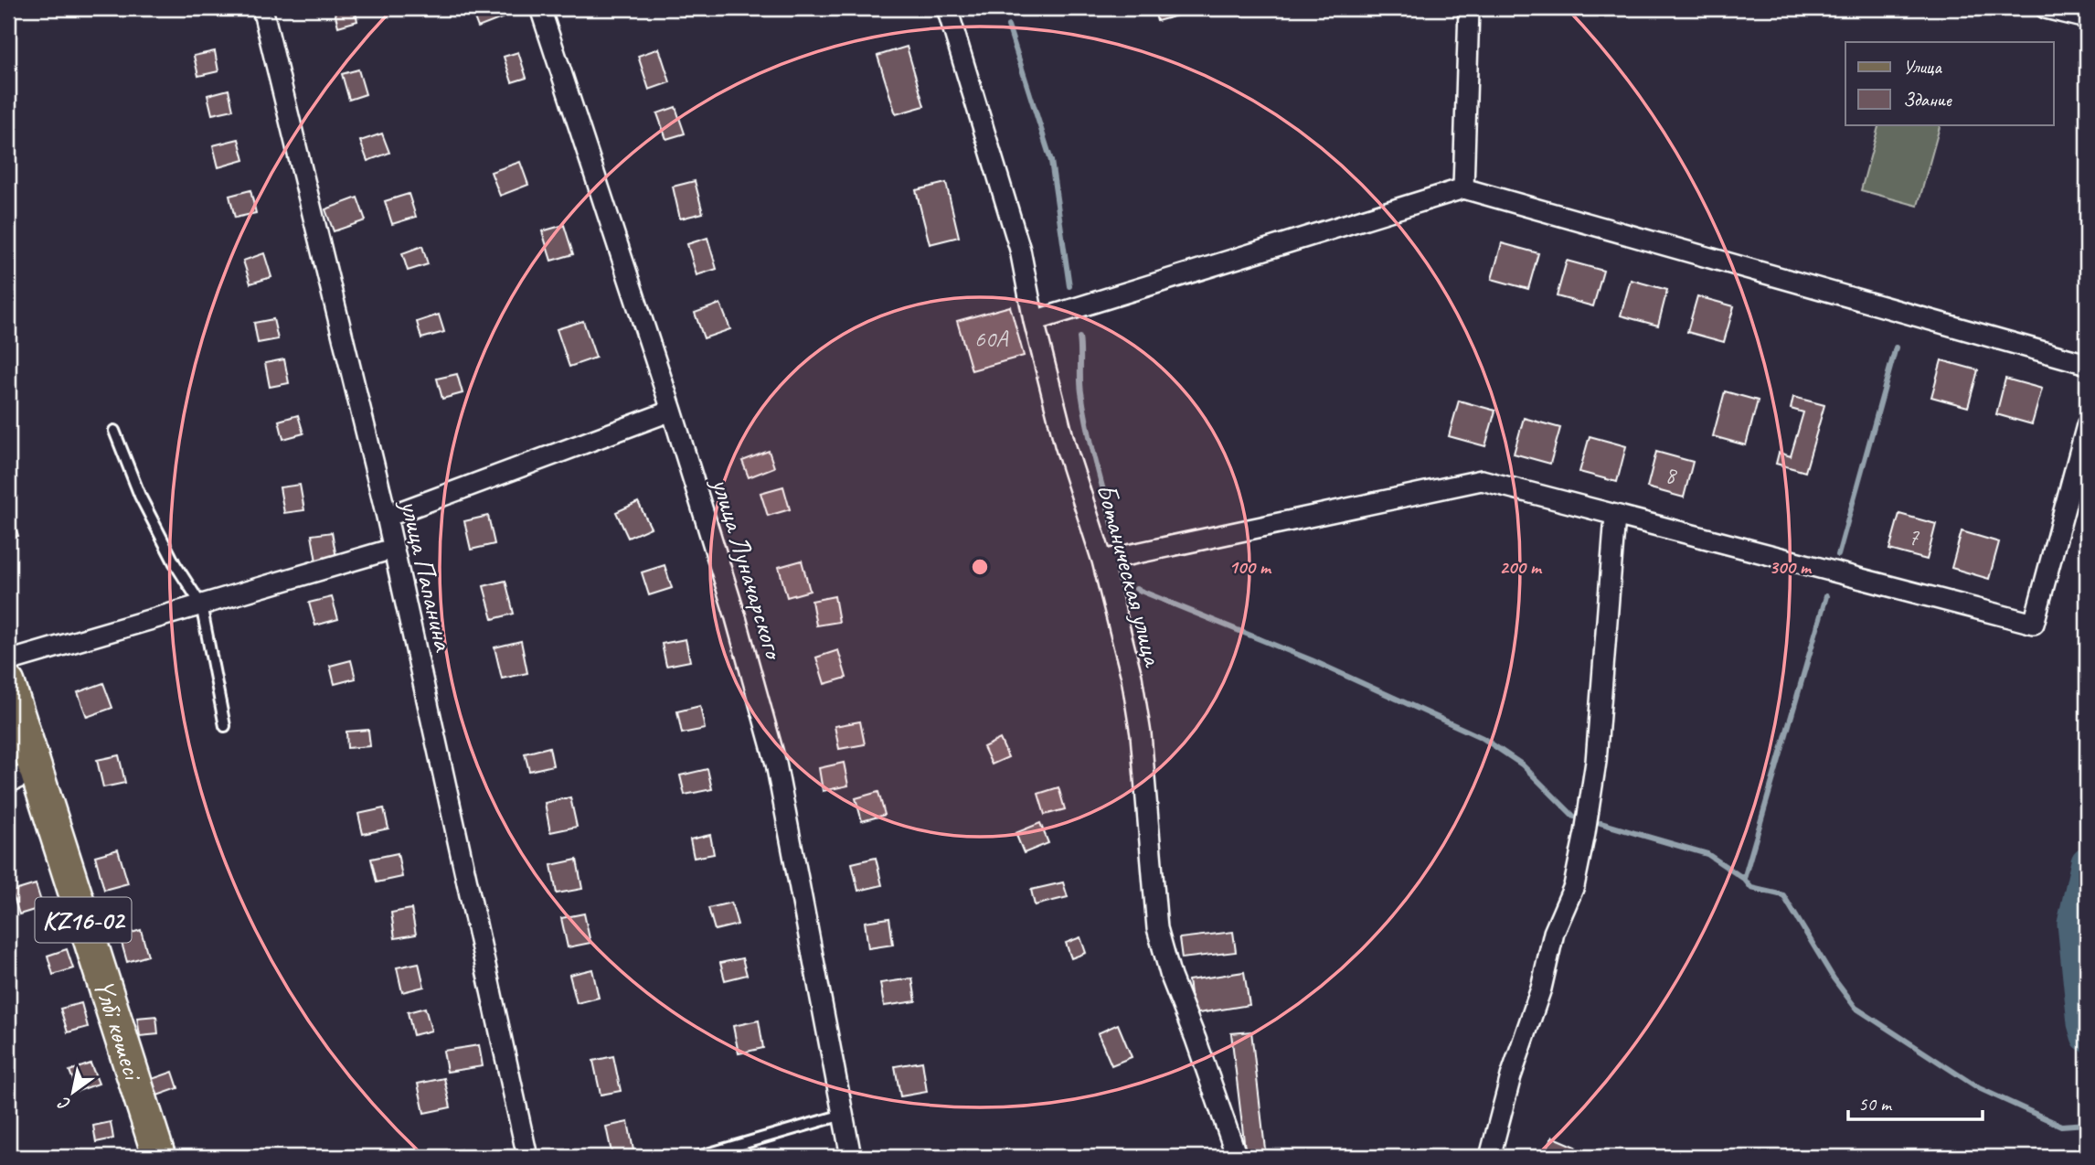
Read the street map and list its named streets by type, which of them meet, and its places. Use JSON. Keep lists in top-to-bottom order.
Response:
{
  "streets": {
    "main road": ["KZ16-02", "Үлбі көшесі"],
    "street": ["улица Луначарского", "Ботаническая улица", "улица Папанина"]
  },
  "house_numbers": ["60А", "8", "7"],
  "legend": ["Улица", "Здание"],
  "scale_bar": "50 m",
  "north": "bottom left",
  "rings": ["100 m", "200 m", "300 m"]
}
